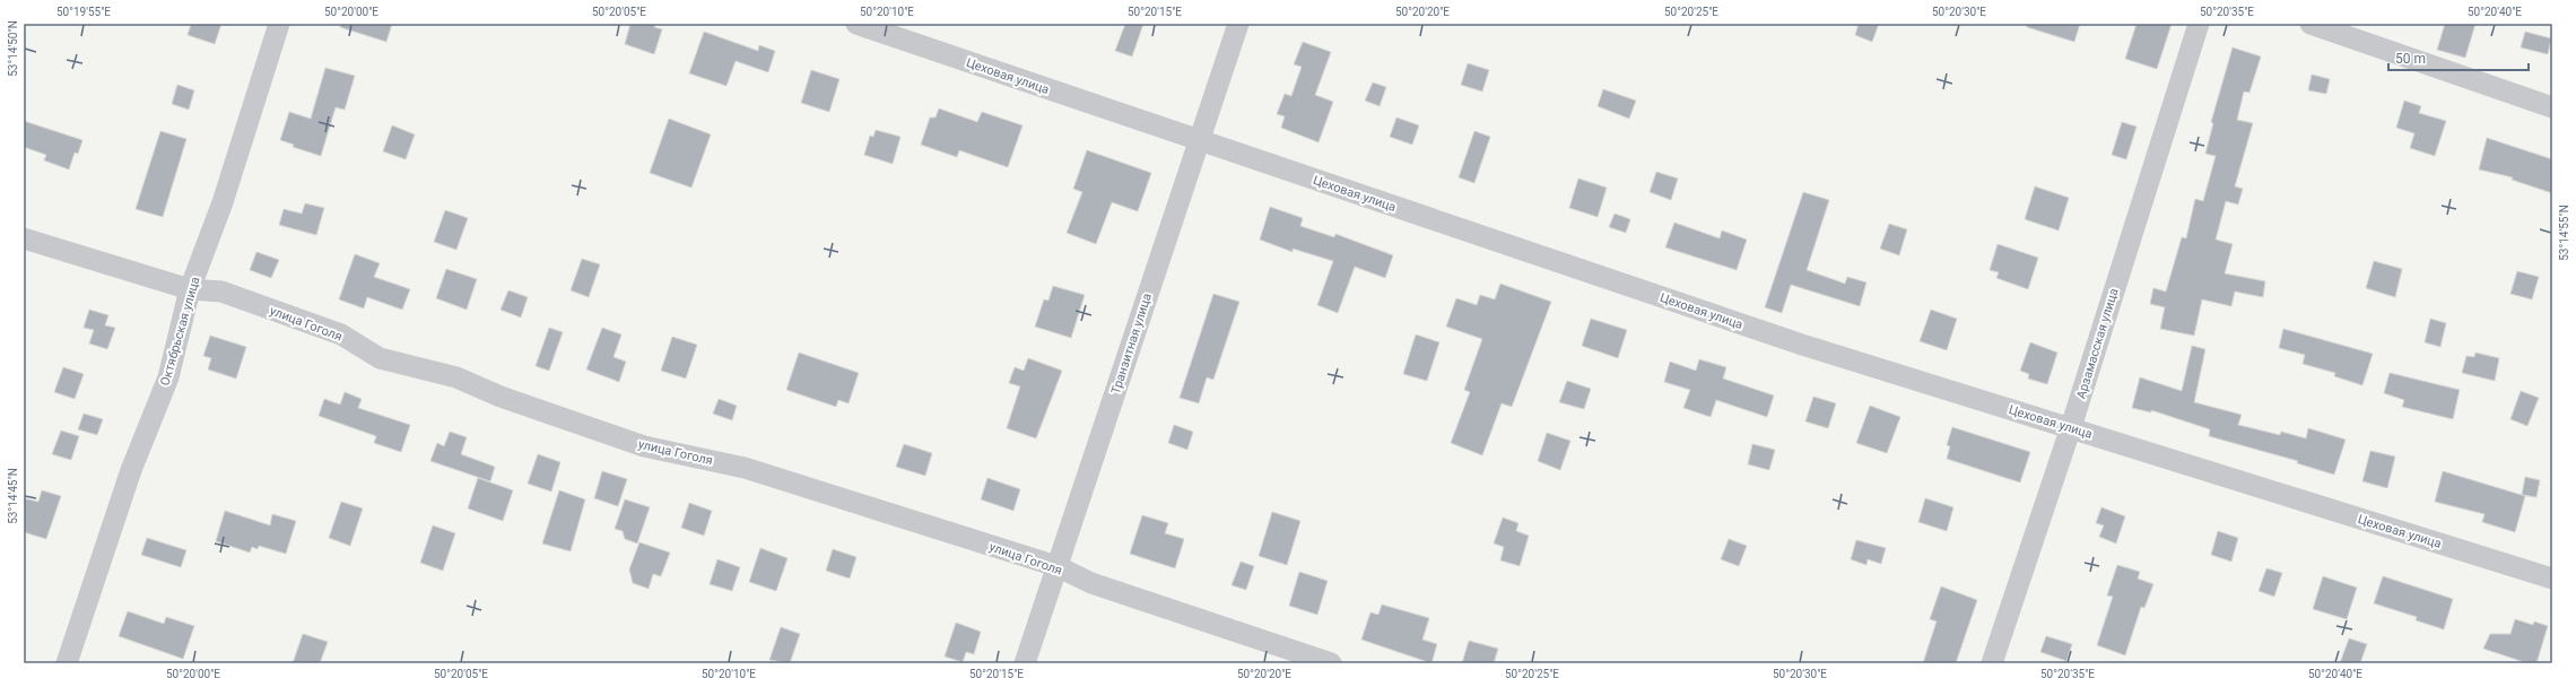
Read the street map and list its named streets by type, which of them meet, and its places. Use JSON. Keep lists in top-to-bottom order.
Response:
{
  "streets": {
    "street": [
      "Цеховая улица",
      "улица Гоголя",
      "Октябрьская улица",
      "Транзитная улица",
      "Арзамасская улица"
    ]
  },
  "crossings": [
    ["Цеховая улица", "Транзитная улица"],
    ["Цеховая улица", "Арзамасская улица"],
    ["улица Гоголя", "Октябрьская улица"],
    ["улица Гоголя", "Транзитная улица"]
  ],
  "scale_bar": "50 m",
  "coordinates": [
    "50°19'55\"E",
    "50°20'00\"E",
    "50°20'05\"E",
    "50°20'10\"E",
    "50°20'15\"E",
    "50°20'20\"E",
    "50°20'25\"E",
    "50°20'30\"E",
    "50°20'35\"E",
    "50°20'40\"E",
    "53°14'50\"N",
    "53°14'55\"N",
    "53°14'45\"N"
  ]
}
